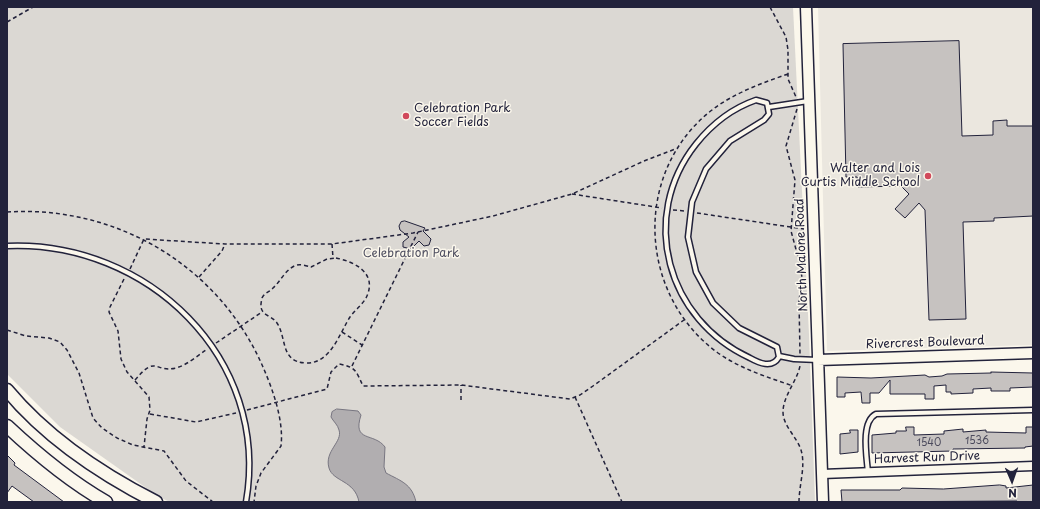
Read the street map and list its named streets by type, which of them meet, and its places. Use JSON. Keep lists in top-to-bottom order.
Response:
{
  "streets": {
    "street": ["North Malone Road", "Rivercrest Boulevard", "Harvest Run Drive"]
  },
  "crossings": [
    ["North Malone Road", "Rivercrest Boulevard"],
    ["North Malone Road", "Harvest Run Drive"]
  ],
  "parks": ["Celebration Park"],
  "places": ["Celebration Park Soccer Fields", "Walter and Lois Curtis Middle School"],
  "house_numbers": ["1536", "1540"],
  "north": "bottom"
}
